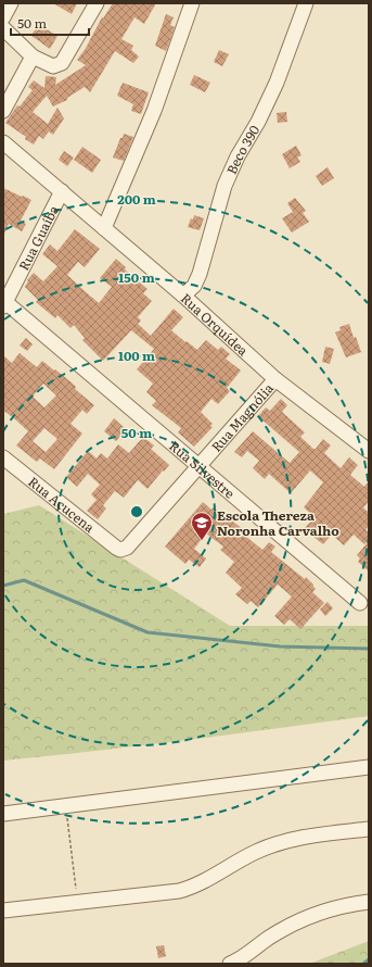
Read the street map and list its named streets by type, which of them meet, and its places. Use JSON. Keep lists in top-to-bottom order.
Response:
{
  "streets": {
    "street": [
      "Beco 390",
      "Rua Guaíba",
      "Rua Orquídea",
      "Rua Magnólia",
      "Rua Silvestre",
      "Rua Açucena"
    ]
  },
  "crossings": [
    ["Beco 390", "Rua Orquídea"],
    ["Rua Guaíba", "Rua Orquídea"],
    ["Rua Guaíba", "Rua Silvestre"],
    ["Rua Orquídea", "Rua Magnólia"],
    ["Rua Magnólia", "Rua Silvestre"],
    ["Rua Magnólia", "Rua Açucena"]
  ],
  "places": {
    "school or university": ["Escola Thereza Noronha Carvalho"]
  },
  "scale_bar": "50 m",
  "rings": [
    "200 m",
    "150 m",
    "100 m",
    "50 m"
  ]
}
